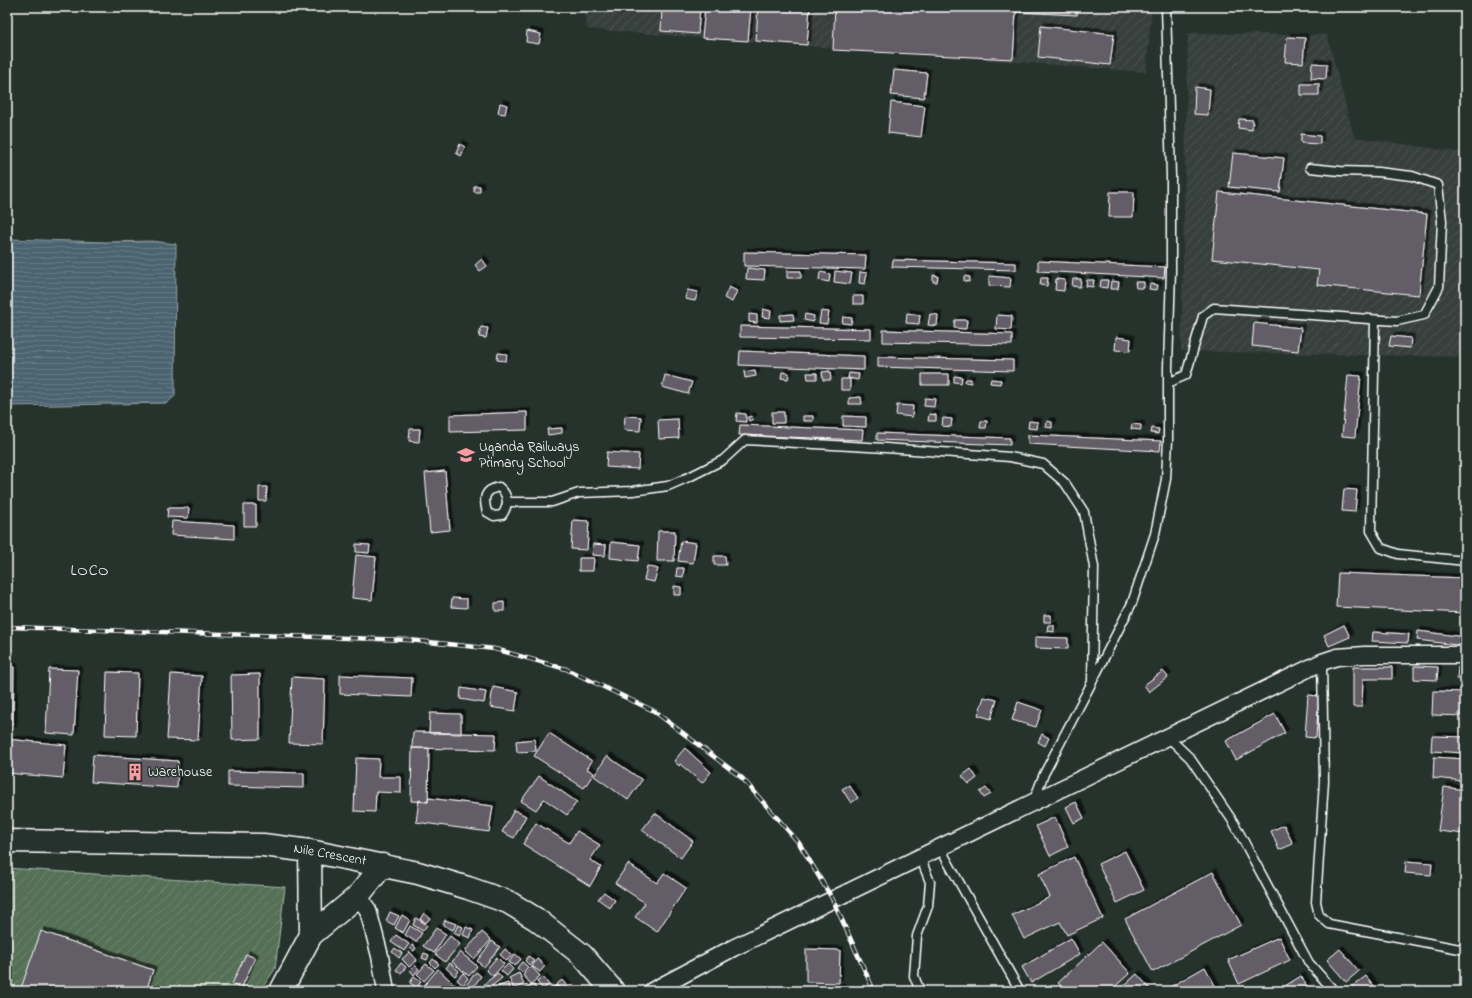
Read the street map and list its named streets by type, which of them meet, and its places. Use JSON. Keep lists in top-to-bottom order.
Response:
{
  "streets": {
    "street": ["Nile Crescent"]
  },
  "districts": ["LOCO"],
  "places": {
    "school or university": ["Uganda Railways Primary School"],
    "building": ["Warehouse"]
  }
}
